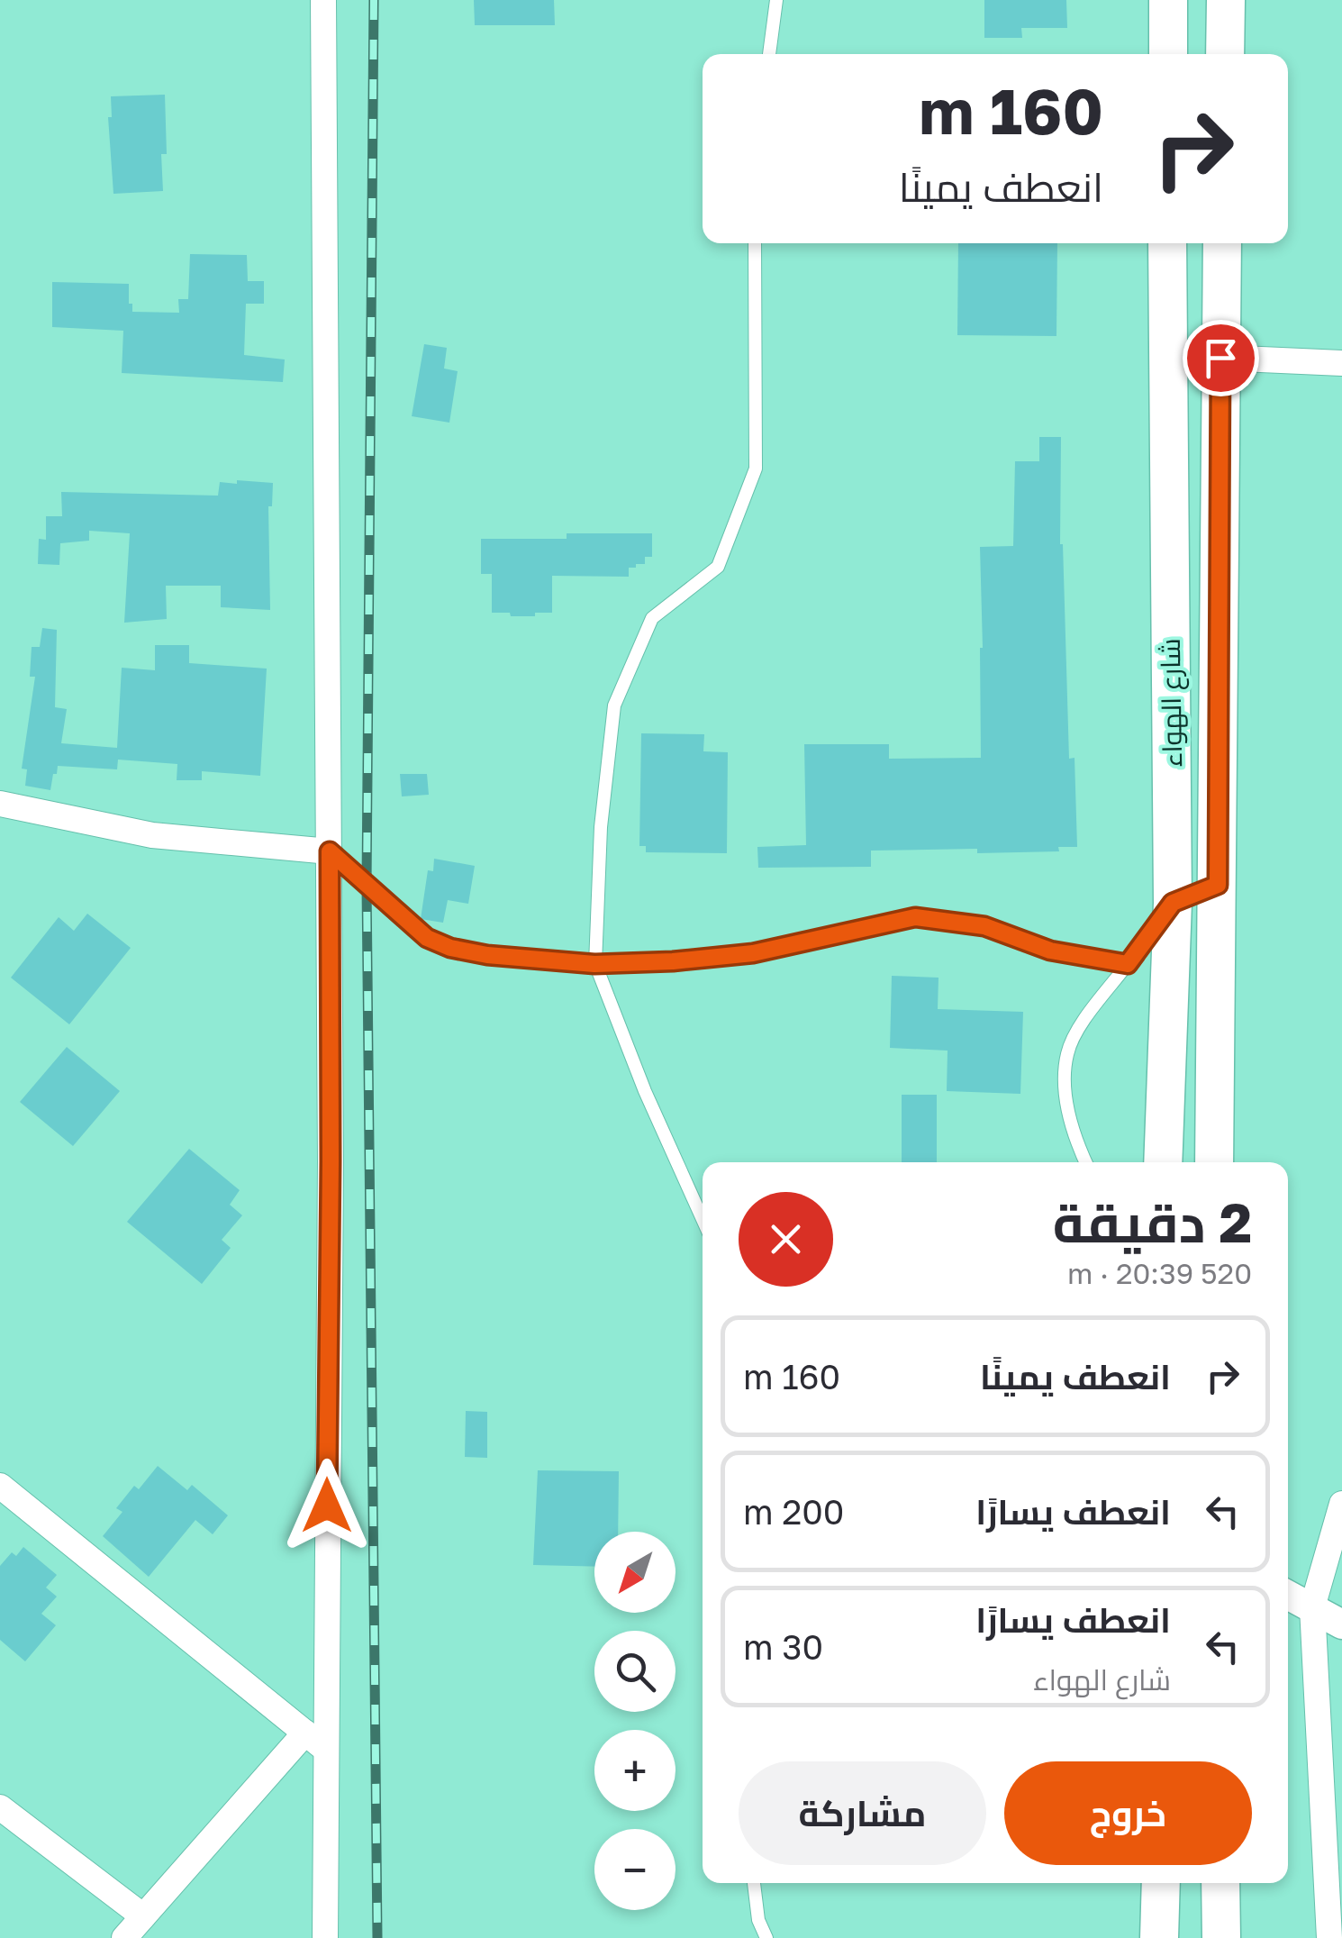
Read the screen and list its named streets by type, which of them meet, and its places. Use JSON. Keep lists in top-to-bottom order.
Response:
{
  "streets": {
    "main road": ["شارع الهواء"]
  },
  "north": "bottom left",
  "page": {
    "turn": ["160 m", "انعطف يمينًا"],
    "heading": ["2 دقيقة", "520 m · 20:39"],
    "list": [
      {
        "name": "انعطف يمينًا",
        "value": "160 m"
      },
      {
        "name": "انعطف يسارًا",
        "value": "200 m"
      },
      {
        "name": "انعطف يسارًا",
        "note": "شارع الهواء",
        "value": "30 m"
      }
    ],
    "map_buttons": ["+", "−"],
    "buttons": ["خروج", "مشاركة"]
  }
}
